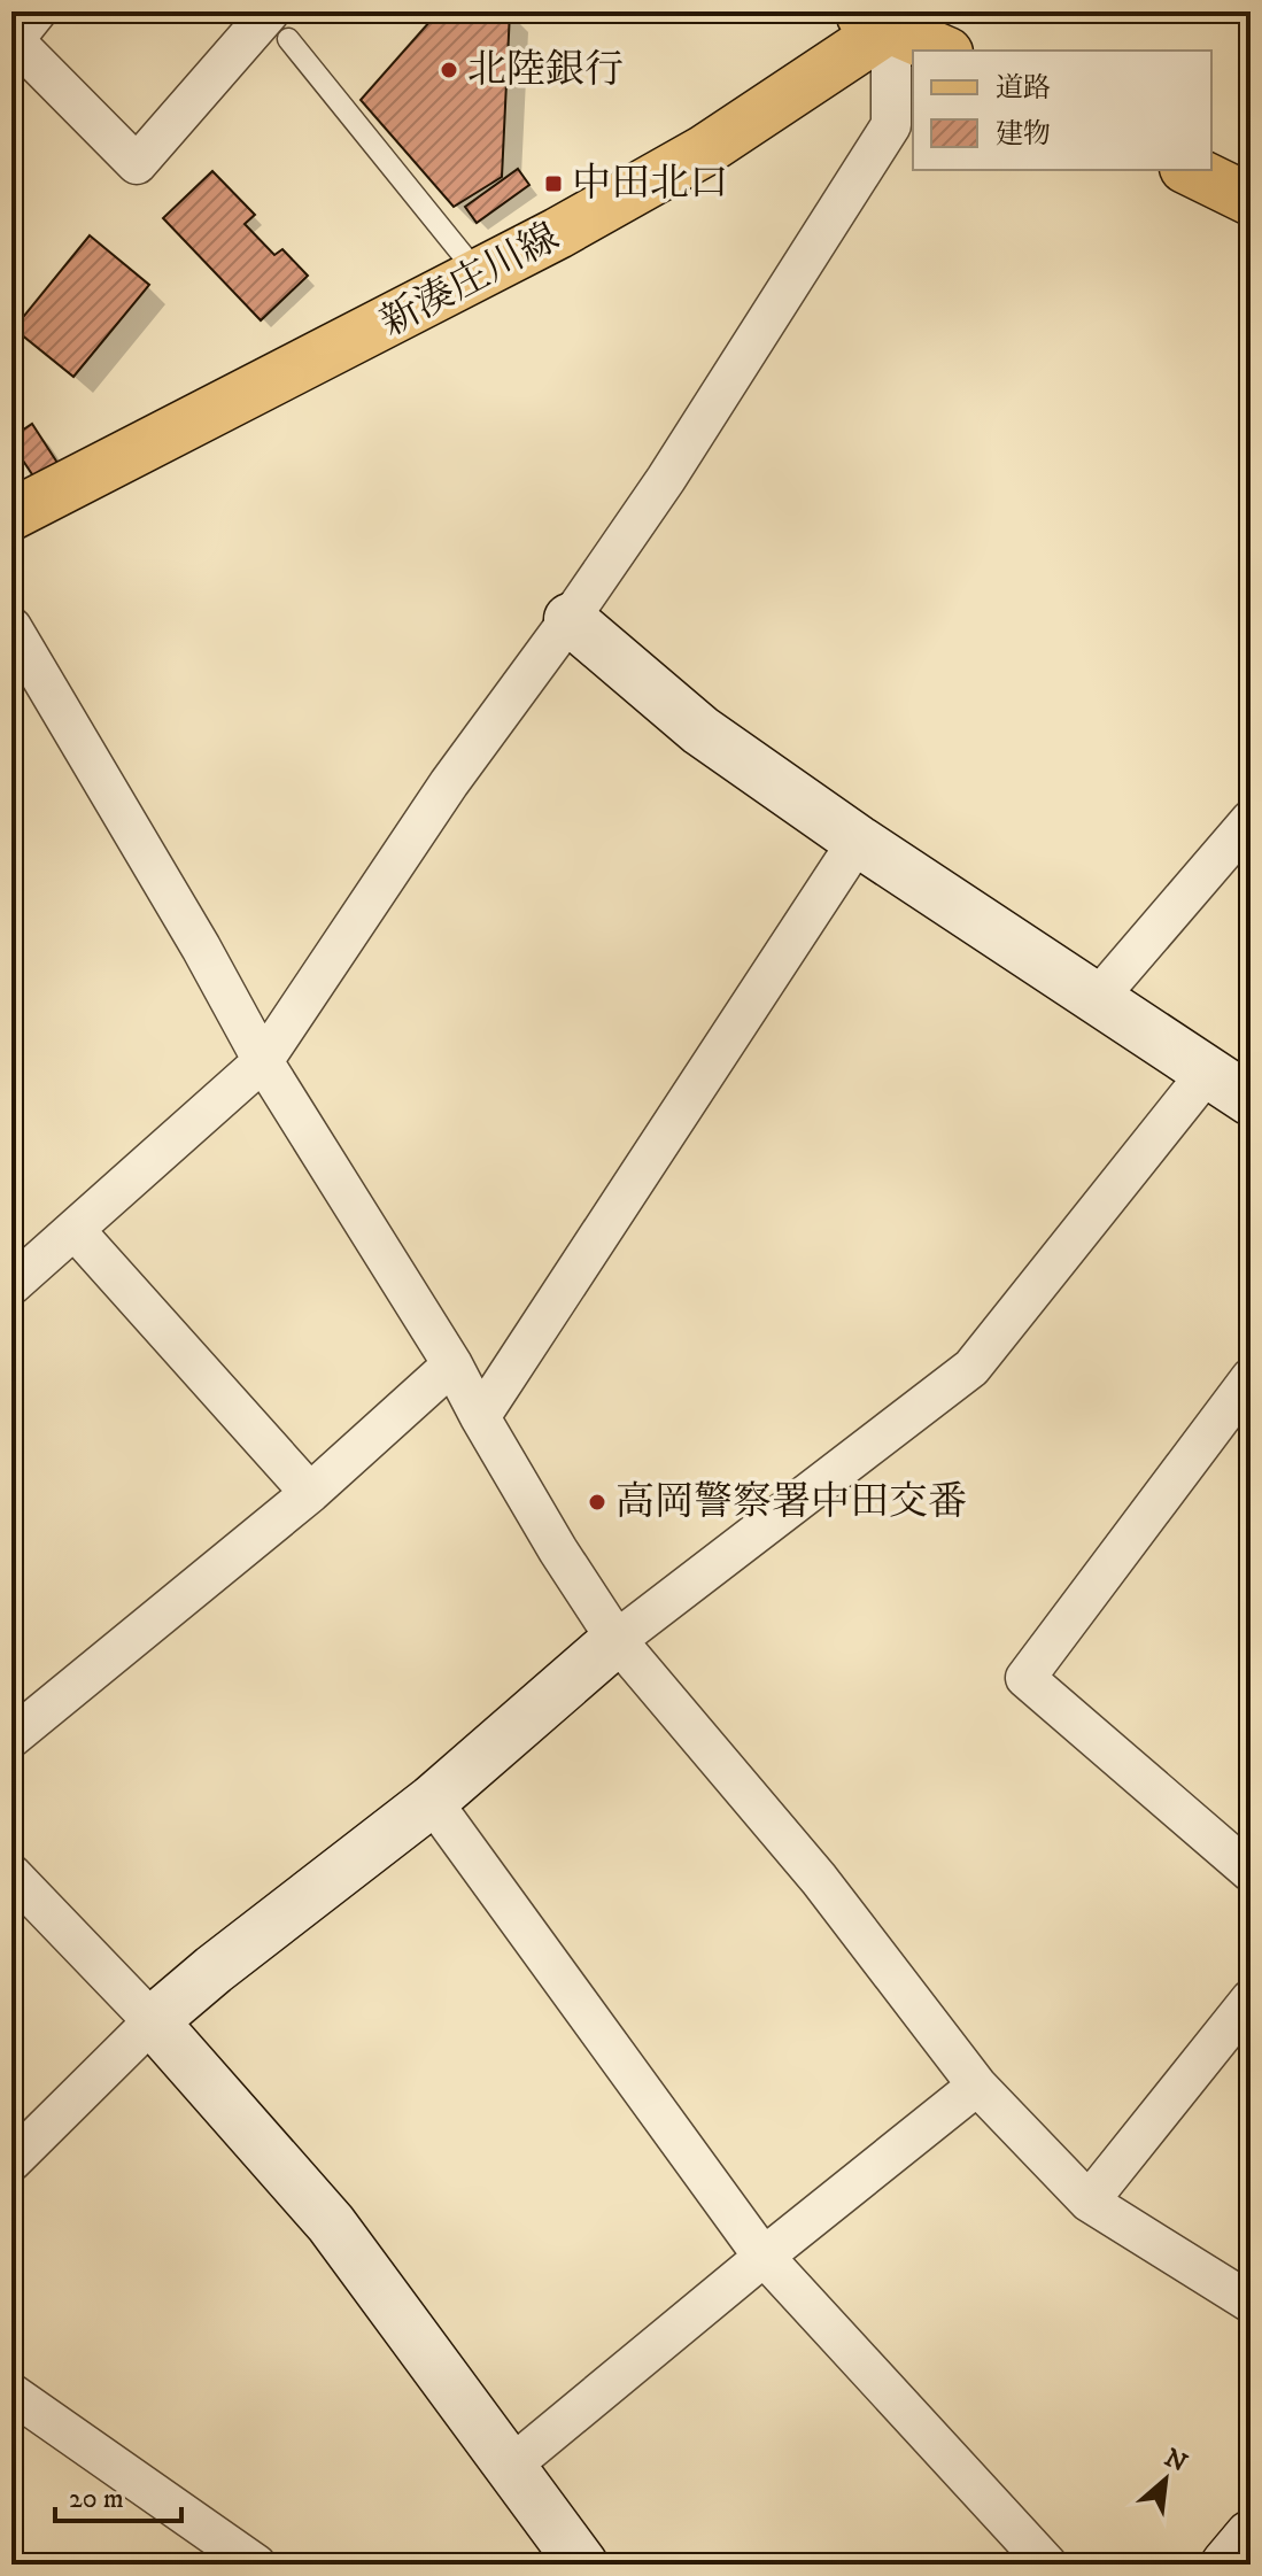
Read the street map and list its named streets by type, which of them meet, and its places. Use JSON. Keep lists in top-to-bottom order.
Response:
{
  "streets": {
    "main road": ["新湊庄川線"]
  },
  "places": {
    "other": ["北陸銀行", "高岡警察署中田交番"],
    "transit": ["中田北口"]
  },
  "legend": ["道路", "建物"],
  "scale_bar": "20 m",
  "north": "top right"
}
